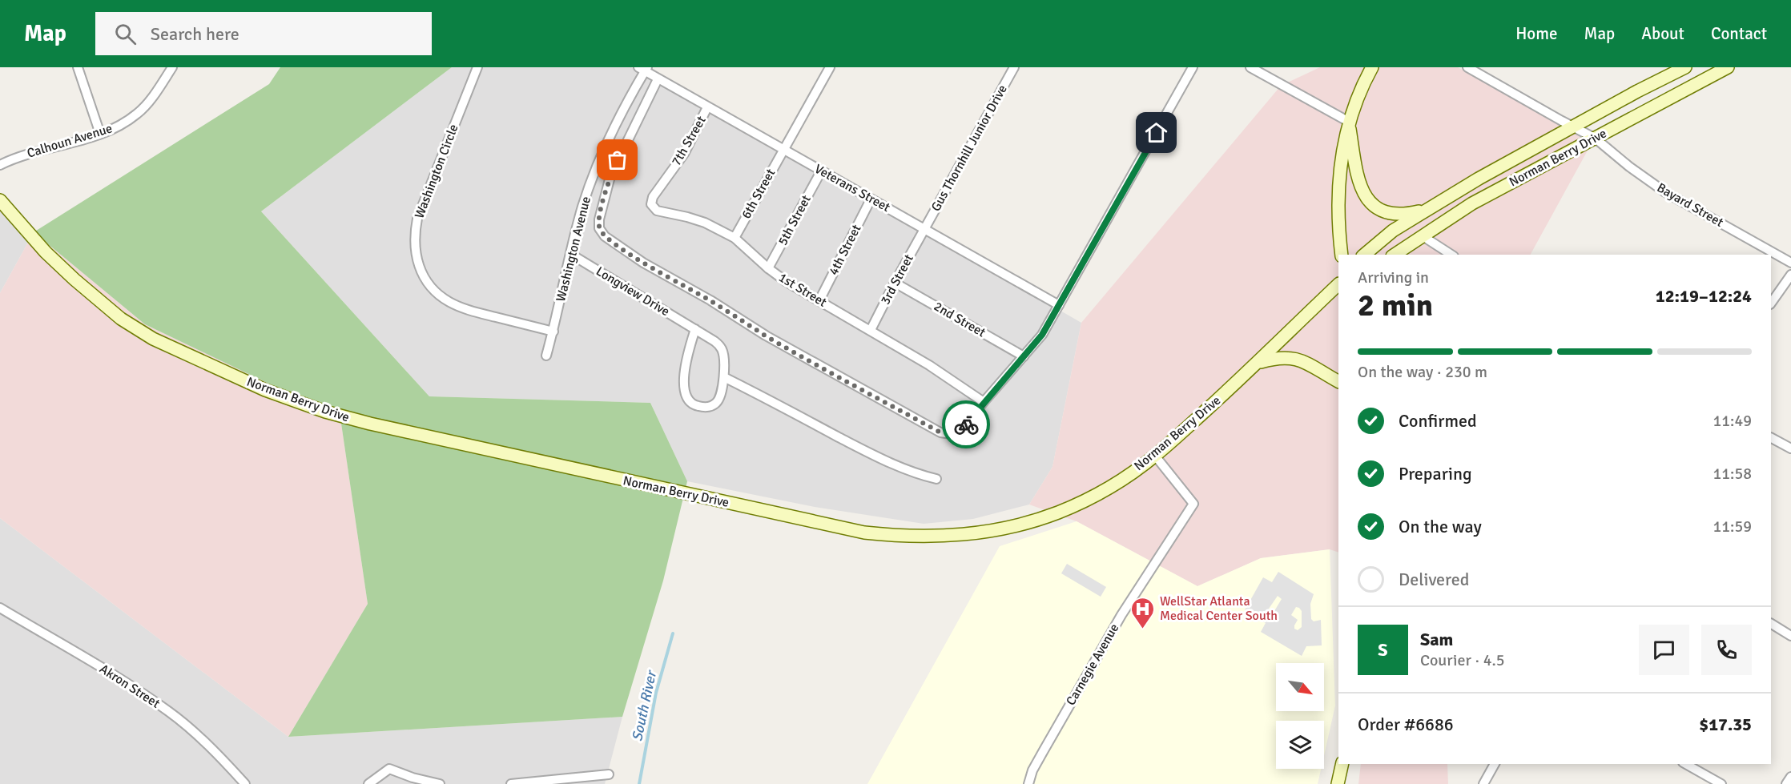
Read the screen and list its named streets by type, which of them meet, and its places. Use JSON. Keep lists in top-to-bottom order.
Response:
{
  "streets": {
    "main road": ["Norman Berry Drive"],
    "street": [
      "Calhoun Avenue",
      "7th Street",
      "Gus Thornhill Junior Drive",
      "Washington Circle",
      "Veterans Street",
      "6th Street",
      "Bayard Street",
      "5th Street",
      "Washington Avenue",
      "4th Street",
      "3rd Street",
      "1st Street",
      "Longview Drive",
      "2nd Street",
      "Carnegie Avenue",
      "Akron Street"
    ]
  },
  "crossings": [
    ["7th Street", "Veterans Street"],
    ["7th Street", "1st Street"],
    ["Gus Thornhill Junior Drive", "Veterans Street"],
    ["Gus Thornhill Junior Drive", "3rd Street"],
    ["Norman Berry Drive", "Bayard Street"],
    ["Norman Berry Drive", "Carnegie Avenue"],
    ["Washington Circle", "Washington Avenue"],
    ["Veterans Street", "6th Street"],
    ["Veterans Street", "5th Street"],
    ["Veterans Street", "Washington Avenue"],
    ["Veterans Street", "4th Street"],
    ["Veterans Street", "3rd Street"],
    ["6th Street", "1st Street"],
    ["5th Street", "1st Street"],
    ["Washington Avenue", "Longview Drive"],
    ["4th Street", "1st Street"],
    ["3rd Street", "1st Street"],
    ["3rd Street", "2nd Street"]
  ],
  "water": ["South River"],
  "places": {
    "hospital": ["WellStar Atlanta Medical Center South"]
  },
  "north": "bottom right",
  "page": {
    "header": "Map",
    "search": "Search here",
    "nav": [
      "Home",
      "Map",
      "About",
      "Contact"
    ],
    "heading": ["2 min", "Arriving in", "12:19–12:24"],
    "panel": [
      "Sam",
      "Courier · 4.5",
      "Order #6686",
      "$17.35"
    ],
    "bar": "On the way · 230 m",
    "list": [
      ["Confirmed", "11:49"],
      ["Preparing", "11:58"],
      ["On the way", "11:59"],
      "Delivered"
    ],
    "round": "S"
  }
}
